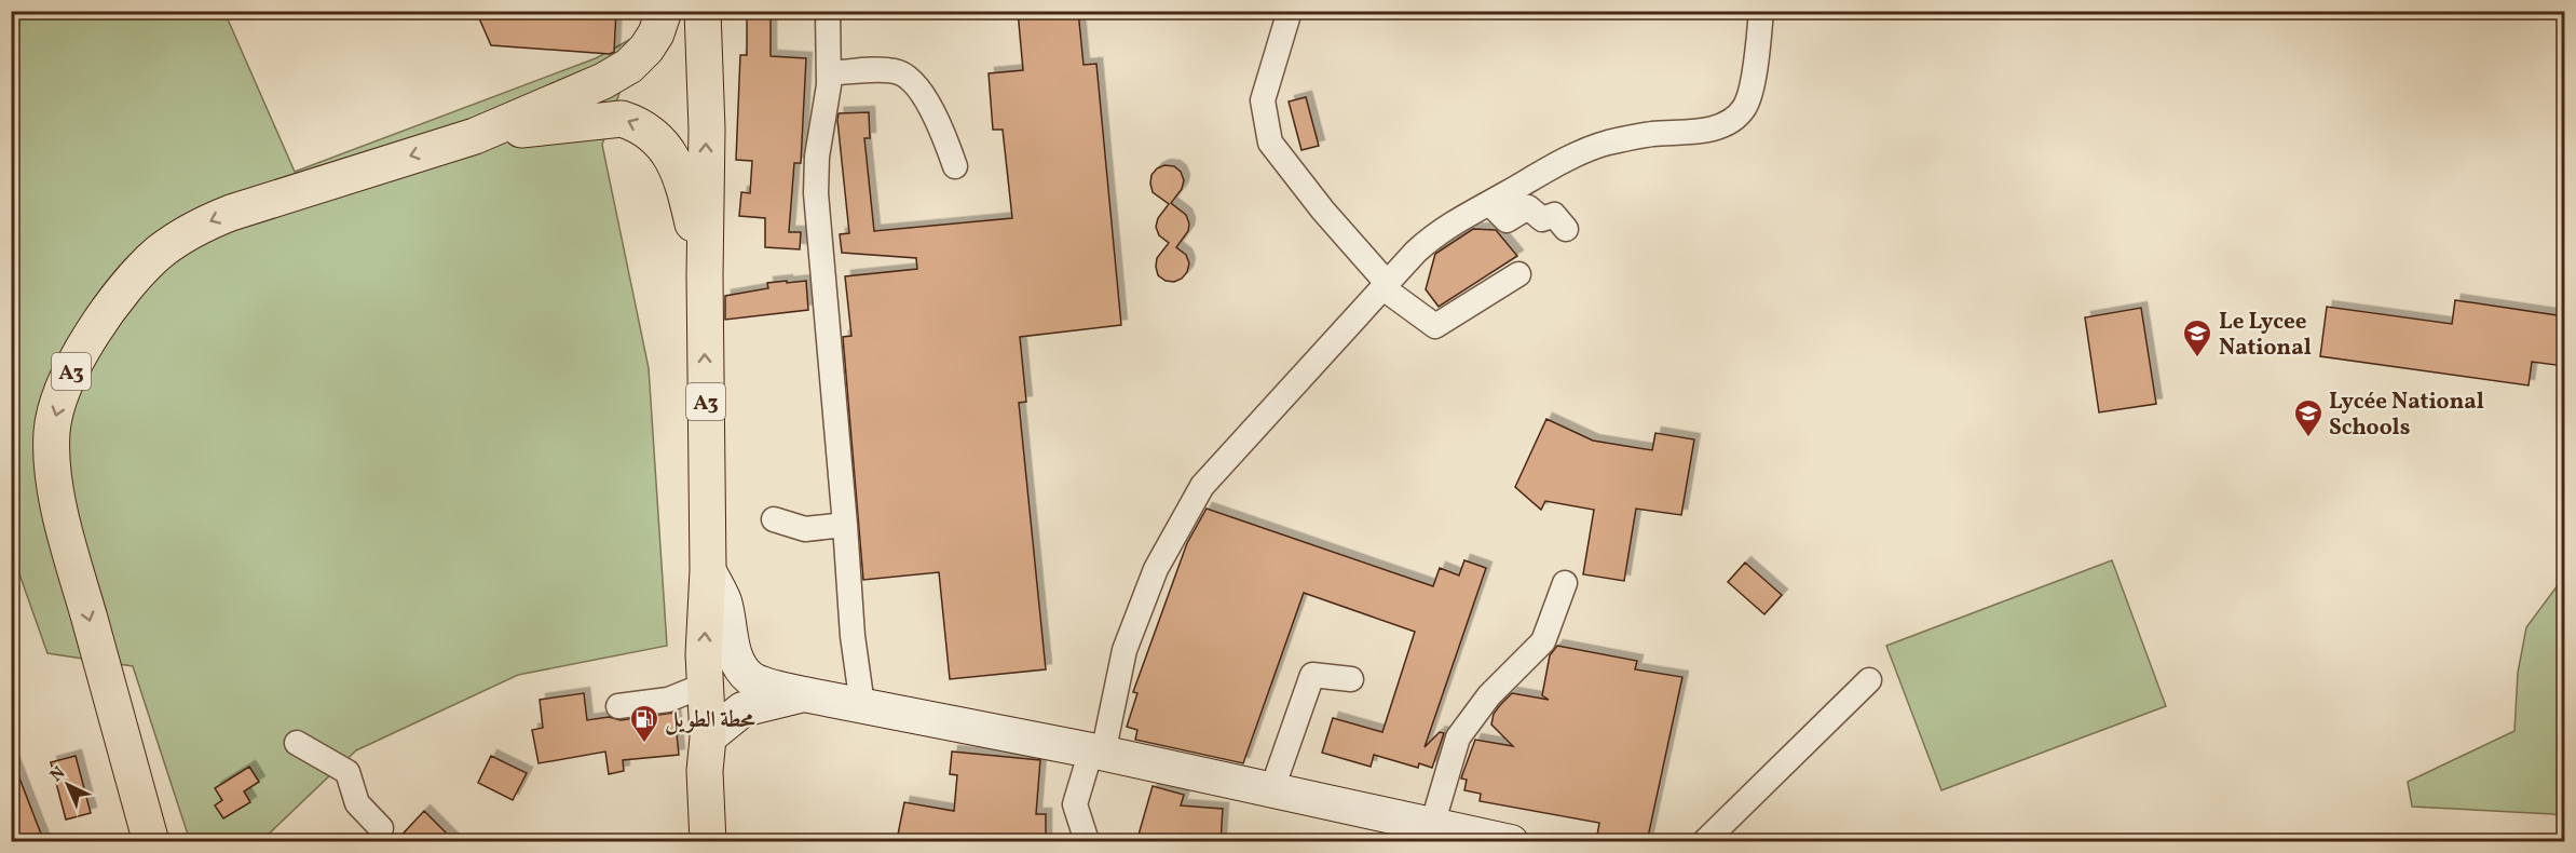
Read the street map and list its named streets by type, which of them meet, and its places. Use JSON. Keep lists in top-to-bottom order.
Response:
{
  "streets": {
    "highway": ["A3"]
  },
  "places": {
    "school or university": ["Le Lycee National", "Lycée National Schools"],
    "fuel station": ["محطة الطويل"]
  },
  "north": "top left"
}
